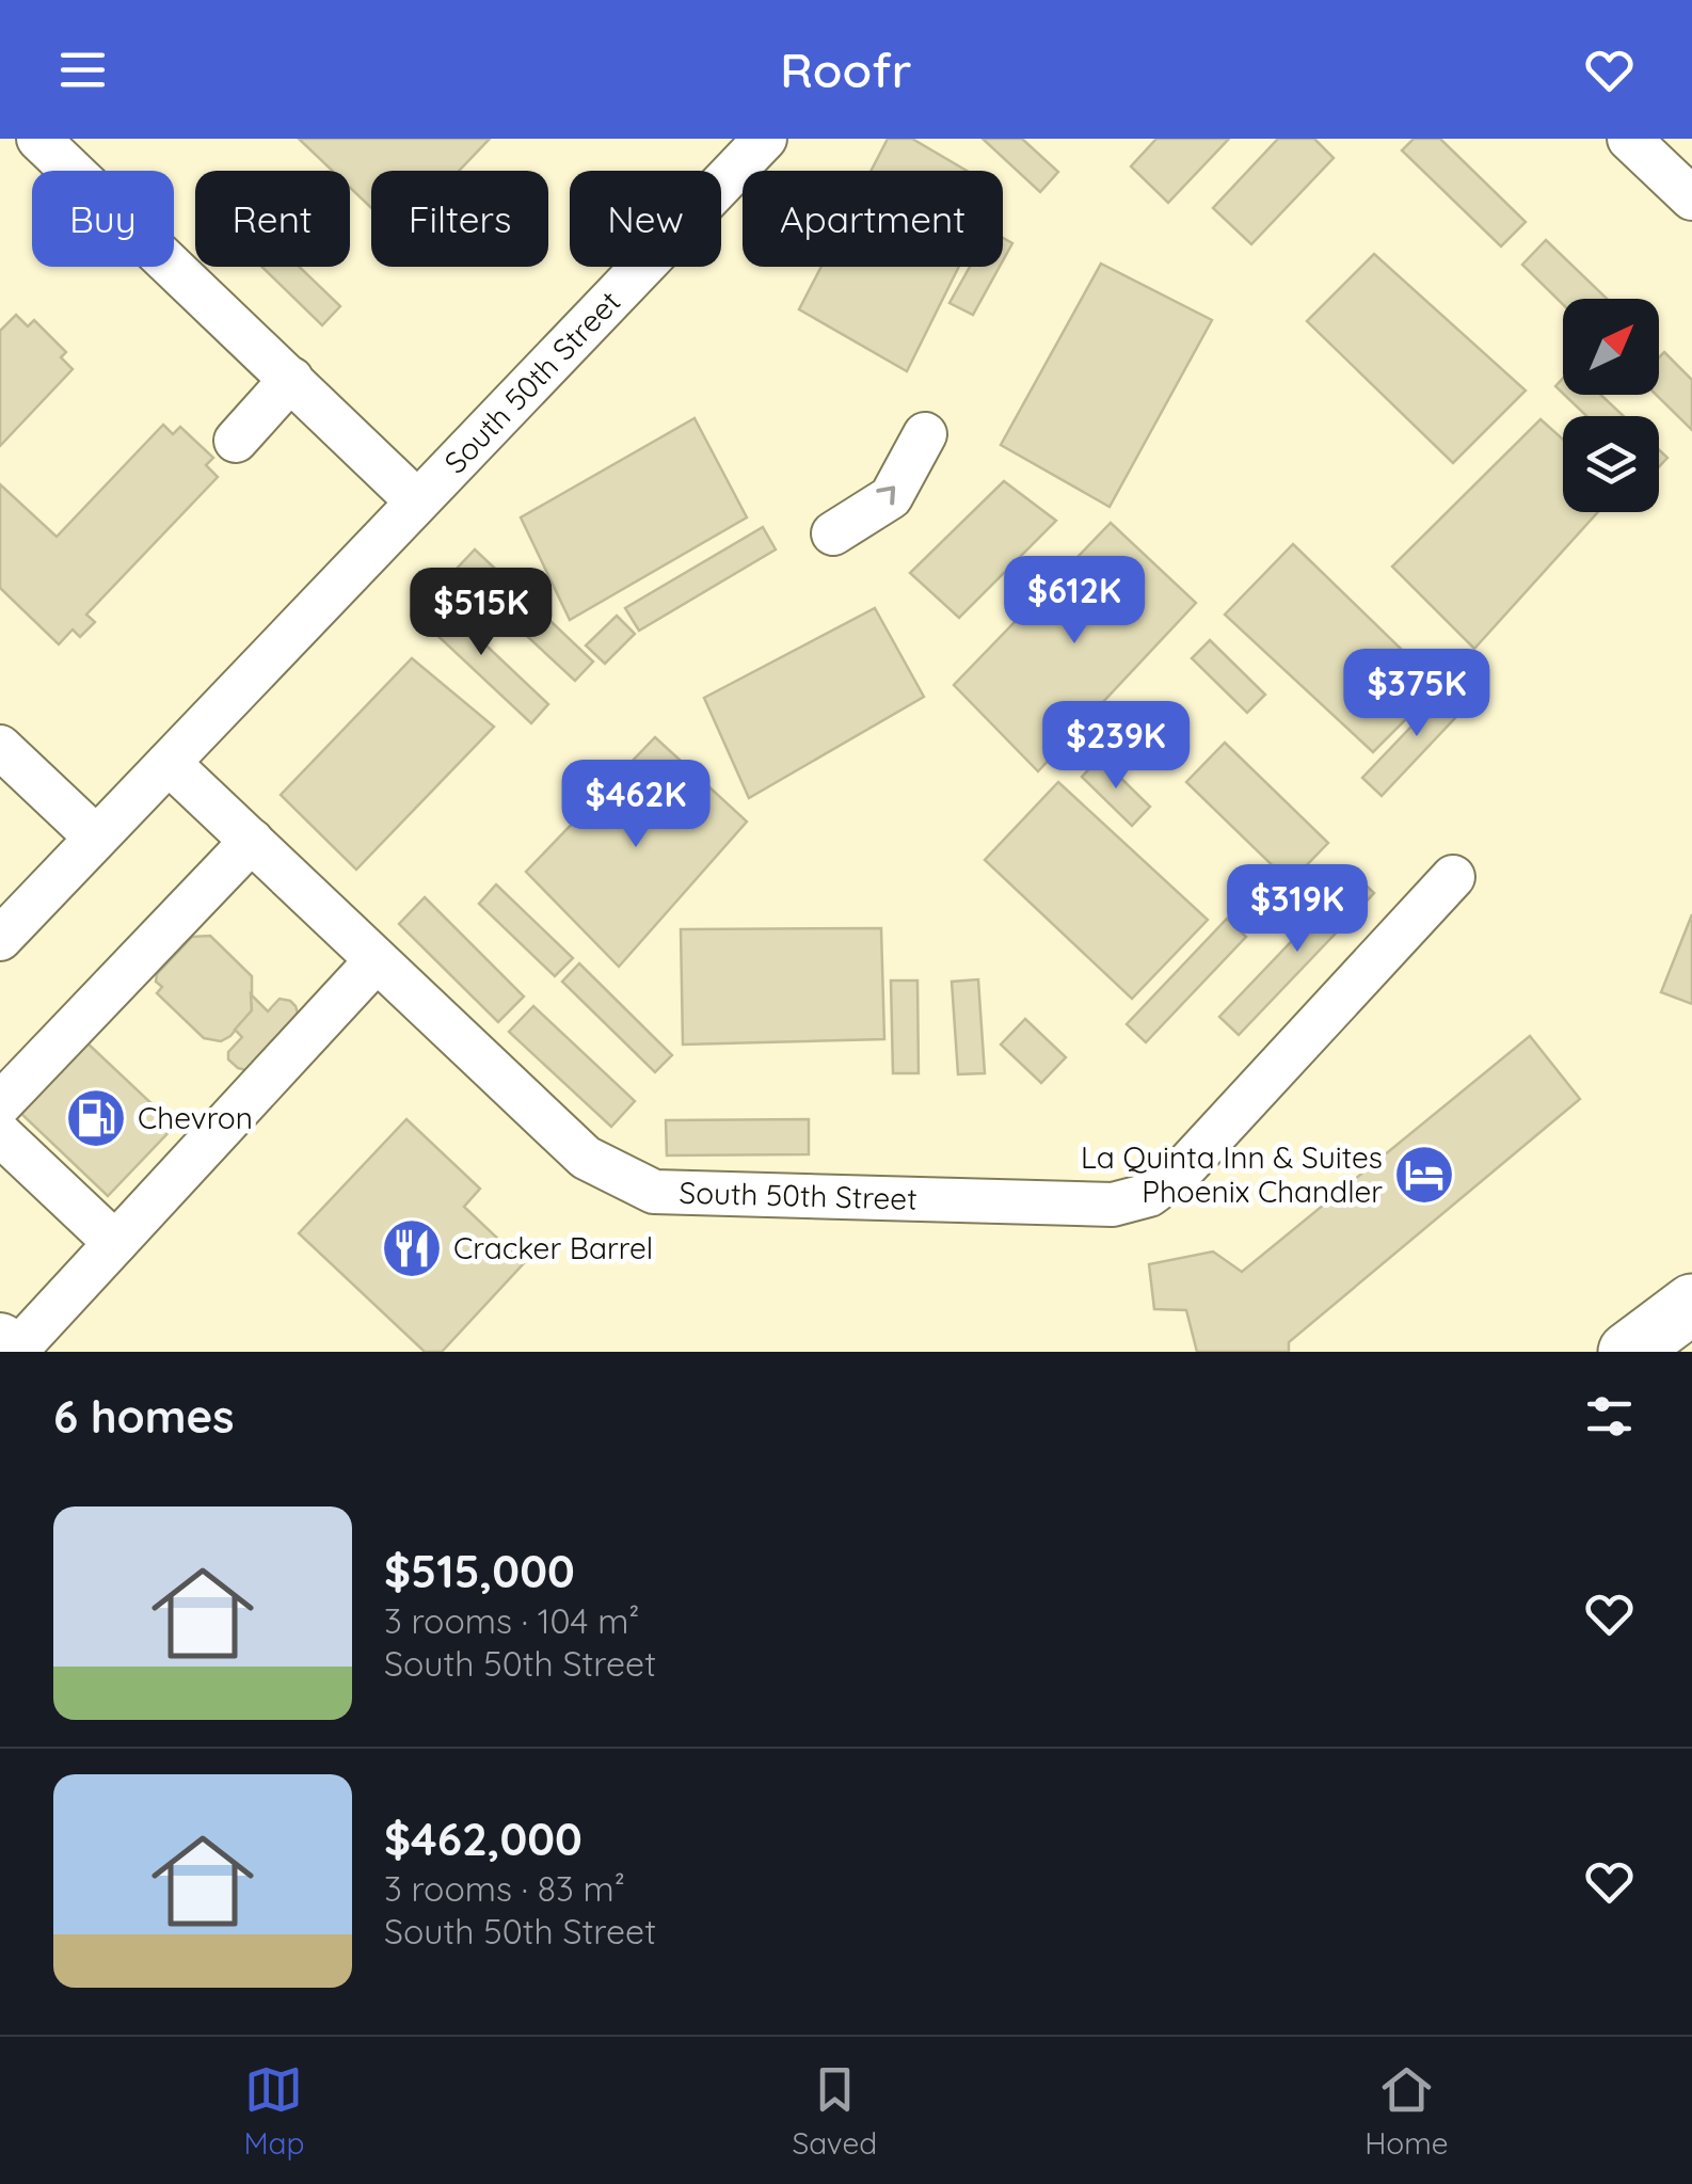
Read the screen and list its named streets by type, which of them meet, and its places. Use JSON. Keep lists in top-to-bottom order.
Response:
{
  "streets": {
    "street": ["South 50th Street"]
  },
  "places": {
    "fuel station": ["Chevron"],
    "hotel": ["La Quinta Inn & Suites Phoenix Chandler"],
    "restaurant": ["Cracker Barrel"]
  },
  "north": "top right",
  "page": {
    "header": "Roofr",
    "chip": [
      "Buy",
      "Rent",
      "Filters",
      "New",
      "Apartment"
    ],
    "price": [
      "$612K",
      "$515K",
      "$375K",
      "$239K",
      "$462K",
      "$319K"
    ],
    "heading": "6 homes",
    "list": [
      {
        "name": "$515,000",
        "note": "3 rooms · 104 m² · South 50th Street"
      },
      {
        "name": "$462,000",
        "note": "3 rooms · 83 m² · South 50th Street"
      }
    ],
    "tabs": ["Map", "Saved", "Home"]
  }
}
